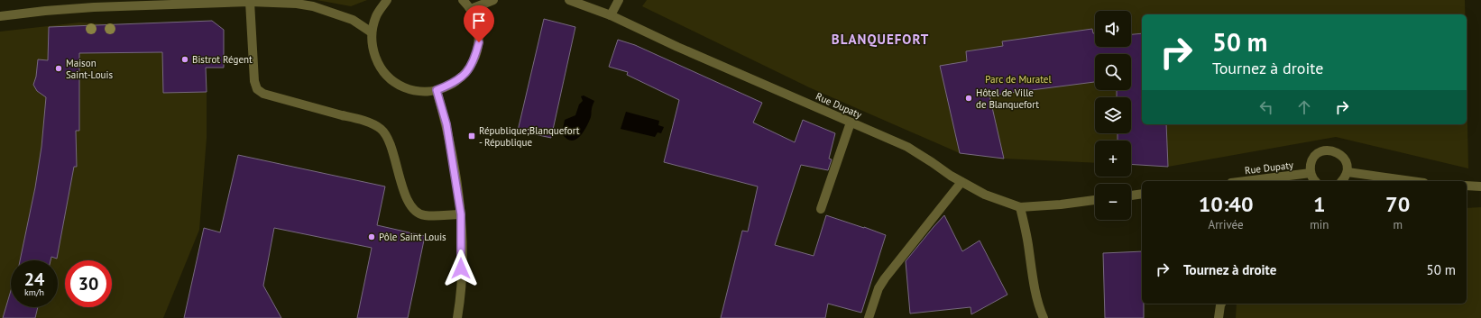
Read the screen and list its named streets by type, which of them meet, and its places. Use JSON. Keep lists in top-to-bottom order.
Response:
{
  "streets": {
    "street": ["Rue Dupaty"]
  },
  "districts": ["BLANQUEFORT"],
  "parks": ["Parc de Muratel"],
  "places": {
    "other": [
      "Bistrot Régent",
      "Maison Saint-Louis",
      "Hôtel de Ville de Blanquefort",
      "Pôle Saint Louis"
    ],
    "transit": ["République;Blanquefort - République"]
  },
  "page": {
    "map_buttons": ["+", "−"],
    "turn": ["50 m", "Tournez à droite"],
    "eta": [
      "10:40",
      "Arrivée",
      "1",
      "min",
      "70",
      "m"
    ],
    "list": [
      {
        "name": "Tournez à droite",
        "value": "50 m"
      }
    ],
    "speed": "24 km/h",
    "limit": "30"
  }
}
